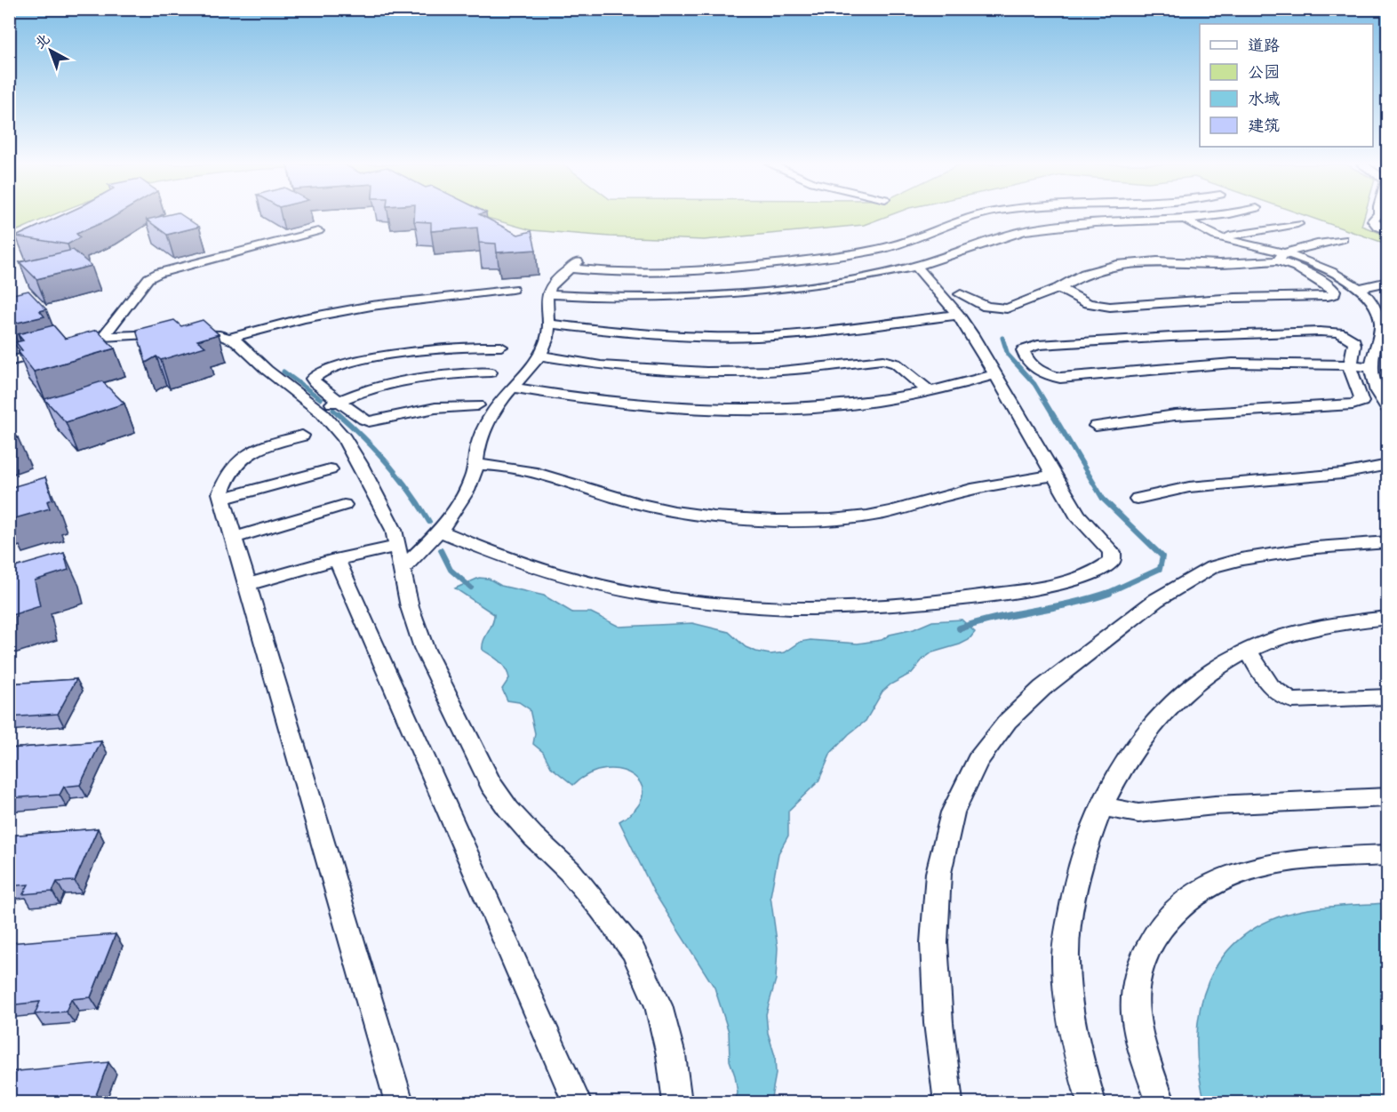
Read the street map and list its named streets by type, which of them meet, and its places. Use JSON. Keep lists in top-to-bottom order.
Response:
{
  "legend": [
    "道路",
    "公园",
    "水域",
    "建筑"
  ],
  "north": "top left"
}
